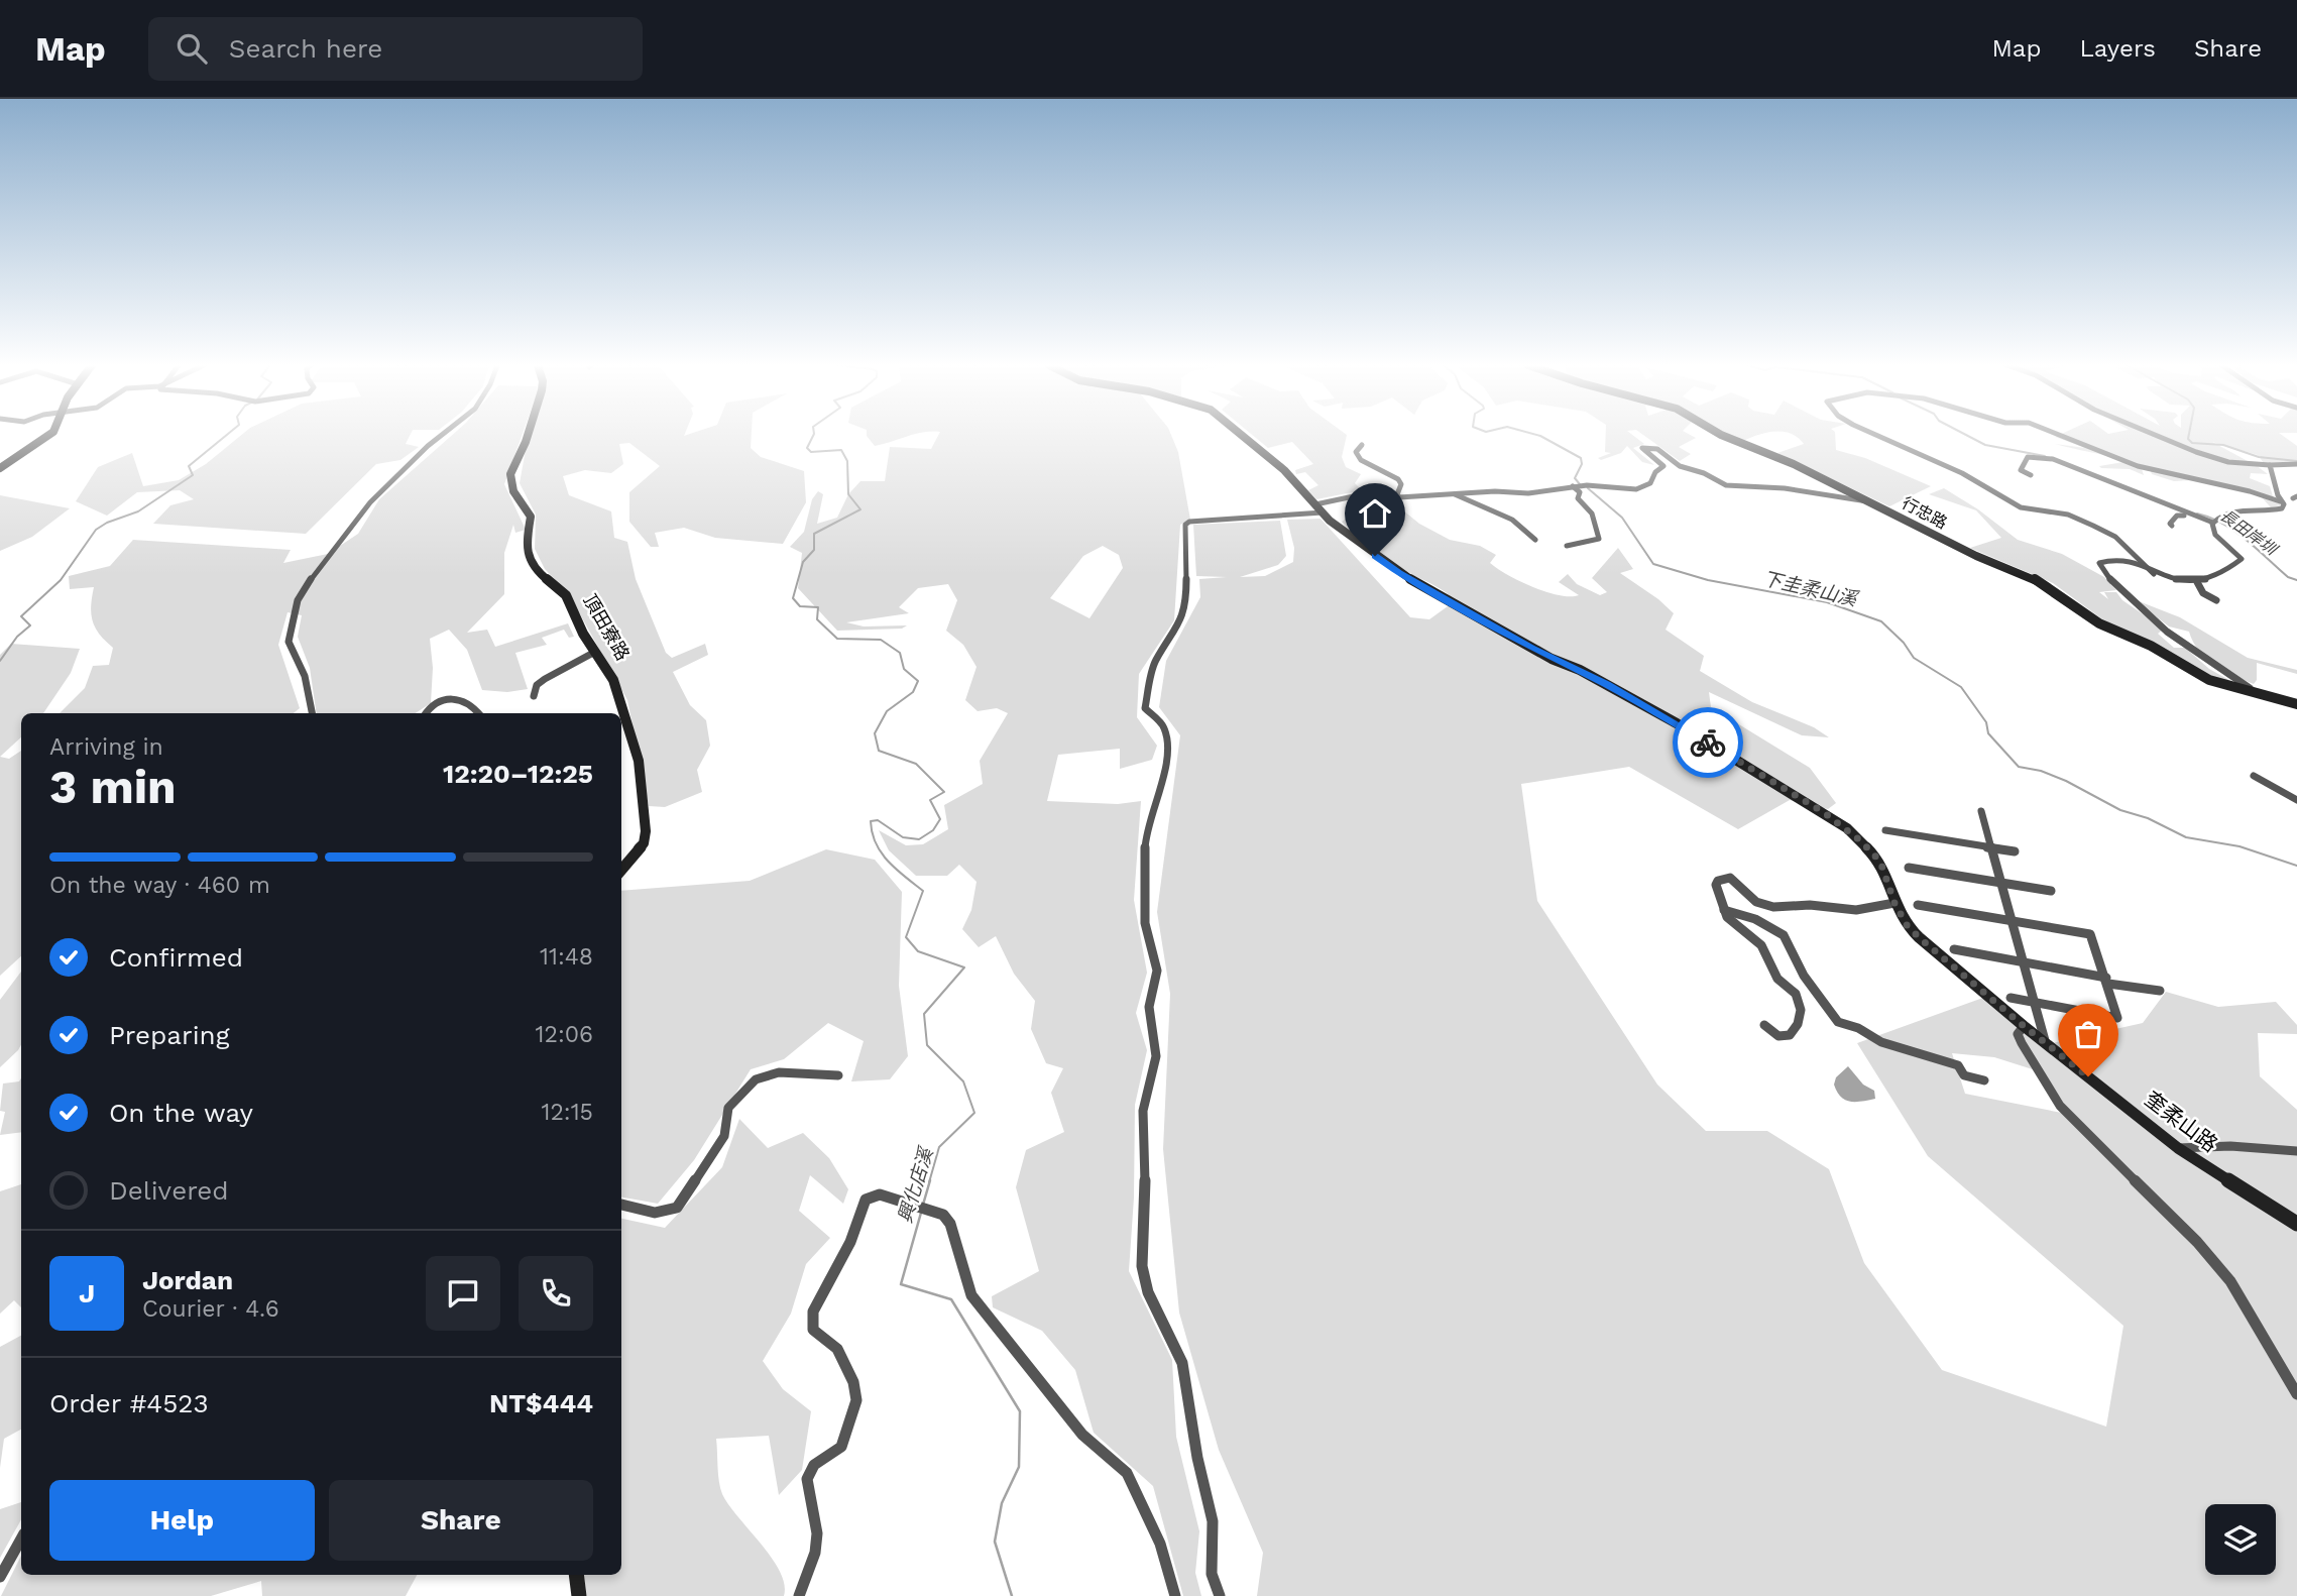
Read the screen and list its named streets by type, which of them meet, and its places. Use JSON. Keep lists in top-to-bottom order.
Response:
{
  "streets": {
    "street": ["行忠路", "頂田寮路", "奎柔山路"]
  },
  "water": ["長田岸圳", "下圭柔山溪", "興化店溪"],
  "page": {
    "header": "Map",
    "search": "Search here",
    "nav": ["Map", "Layers", "Share"],
    "heading": ["3 min", "Arriving in", "12:20–12:25"],
    "panel": [
      "Jordan",
      "Courier · 4.6",
      "Order #4523",
      "NT$444"
    ],
    "bar": "On the way · 460 m",
    "list": [
      ["Confirmed", "11:48"],
      ["Preparing", "12:06"],
      ["On the way", "12:15"],
      "Delivered"
    ],
    "round": "J",
    "buttons": ["Help", "Share"]
  }
}
